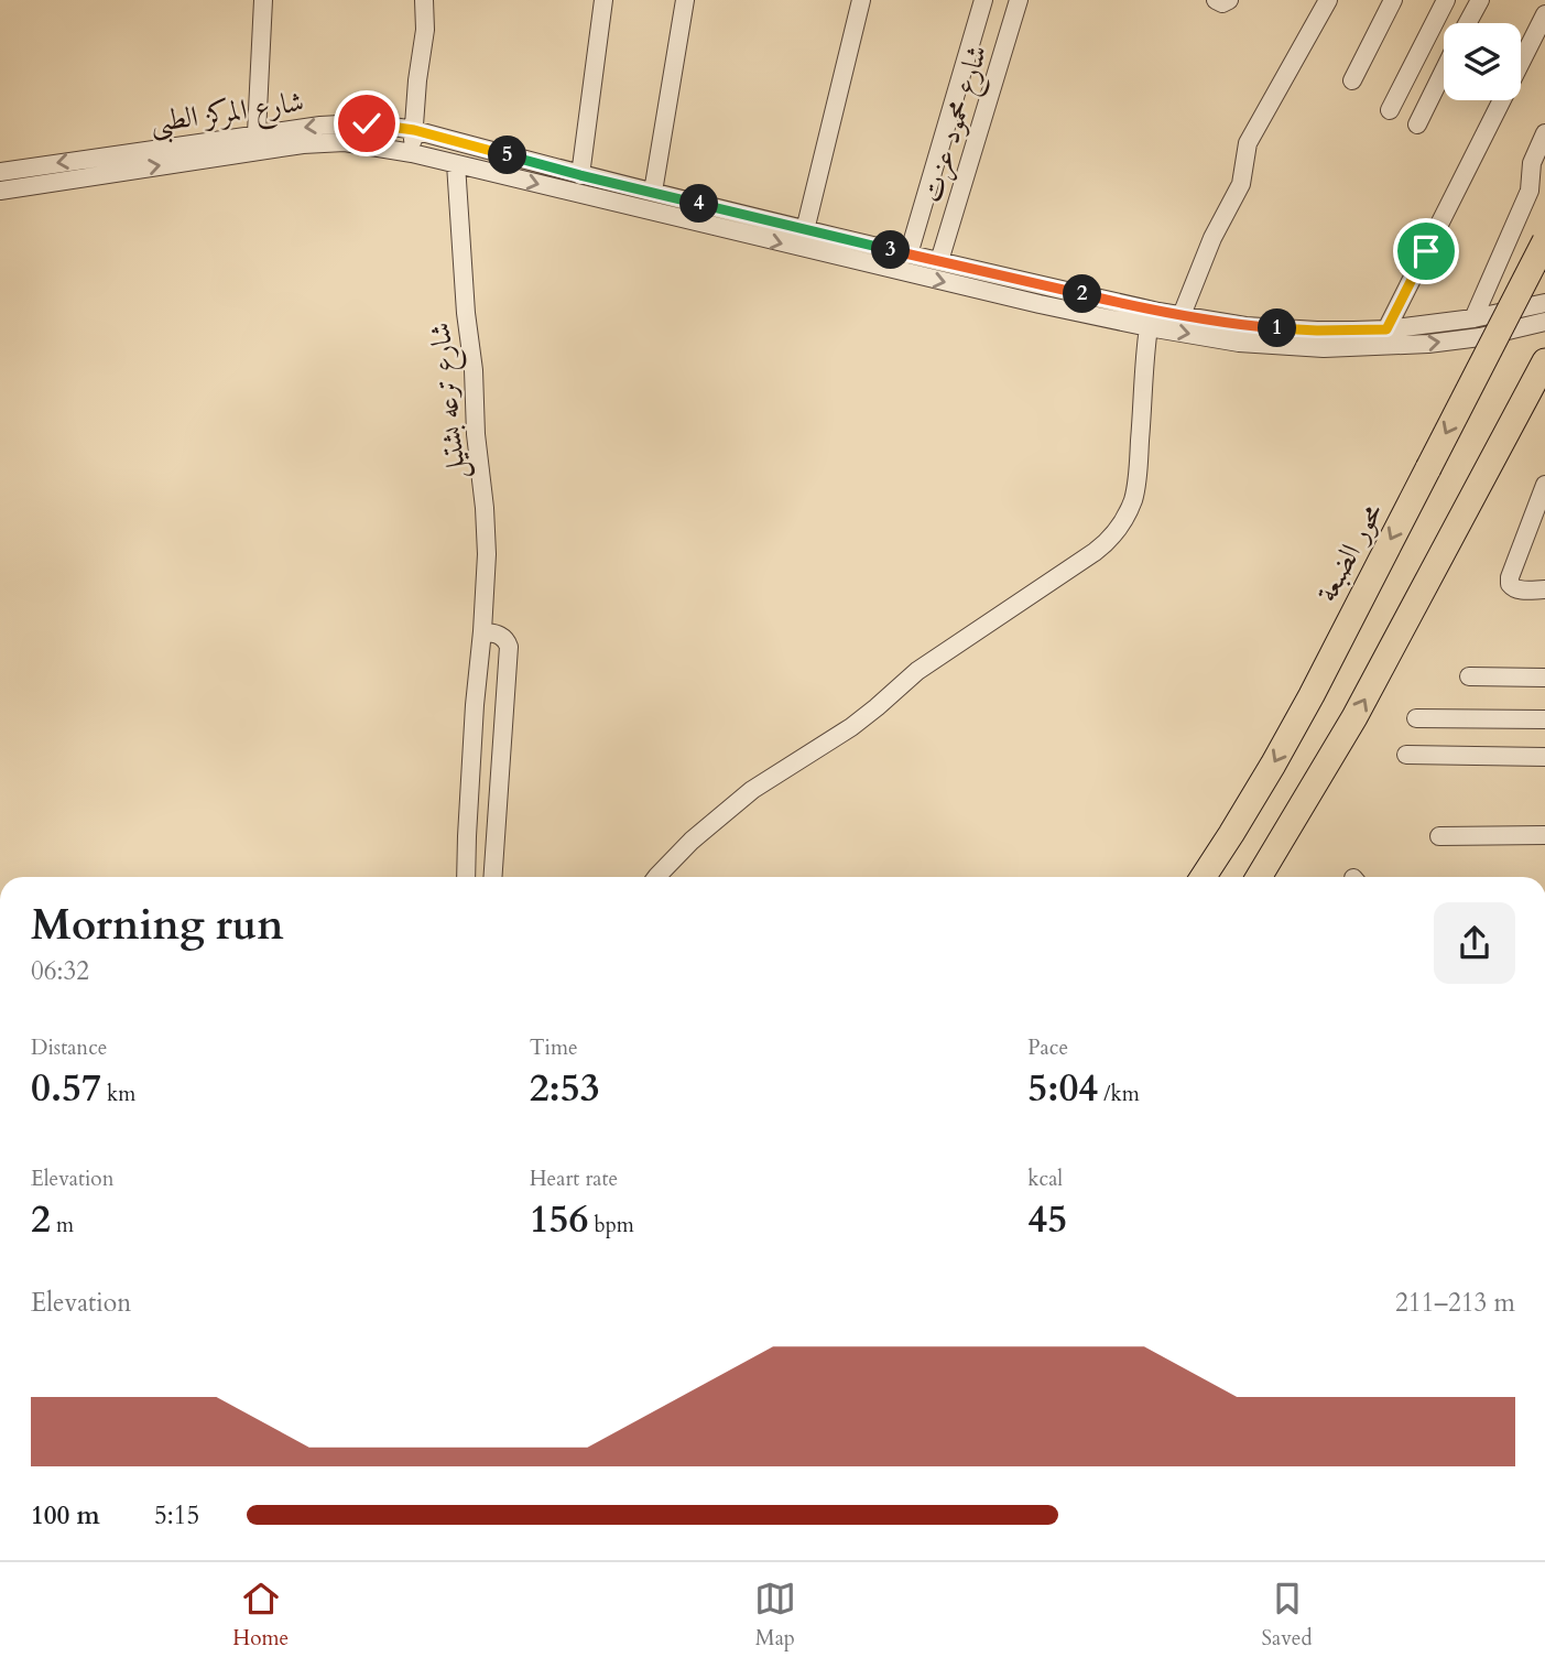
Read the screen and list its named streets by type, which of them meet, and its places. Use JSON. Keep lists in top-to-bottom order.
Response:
{
  "streets": {
    "highway": ["محور الضبعة"],
    "street": ["شارع المركز الطبى", "شارع محمود عزت", "شارع ترعه بشتيل"]
  },
  "crossings": [
    ["شارع المركز الطبى", "شارع محمود عزت"],
    ["شارع المركز الطبى", "شارع ترعه بشتيل"]
  ],
  "page": {
    "pins": [
      "5",
      "4",
      "3",
      "2",
      "1"
    ],
    "heading": ["Morning run", "06:32"],
    "stats": [
      ["Distance", "0.57 km"],
      ["Time", "2:53"],
      ["Pace", "5:04 /km"],
      ["Elevation", "2 m"],
      ["Heart rate", "156 bpm"],
      ["kcal", "45"]
    ],
    "chart": ["Elevation", "211–213 m"],
    "list": [
      {
        "name": "100 m",
        "note": "5:15"
      }
    ],
    "tabs": ["Home", "Map", "Saved"]
  }
}
